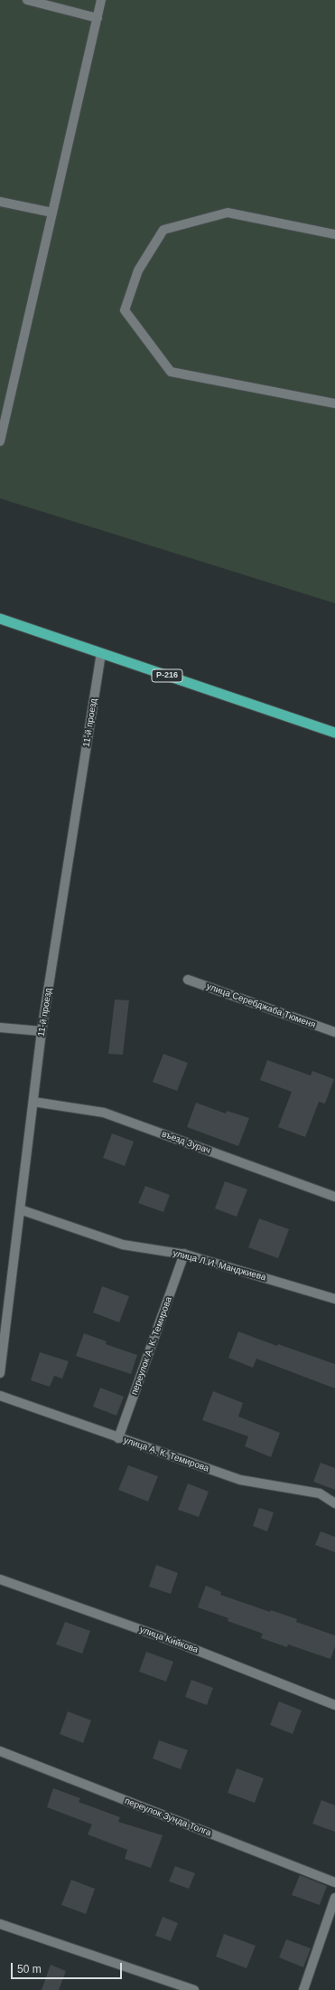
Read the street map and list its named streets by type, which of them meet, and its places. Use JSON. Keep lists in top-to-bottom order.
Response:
{
  "streets": {
    "highway": ["Р-216"],
    "street": [
      "11-й проезд",
      "улица Серебджаба Тюменя",
      "въезд Зурач",
      "улица Л.И. Манджиева",
      "переулок А. К. Темирова",
      "улица А. К. Темирова",
      "улица Кийкова",
      "переулок Зунда Толга"
    ]
  },
  "crossings": [
    ["Р-216", "11-й проезд"],
    ["11-й проезд", "въезд Зурач"],
    ["11-й проезд", "улица Л.И. Манджиева"],
    ["улица Л.И. Манджиева", "переулок А. К. Темирова"],
    ["переулок А. К. Темирова", "улица А. К. Темирова"]
  ],
  "scale_bar": "50 m"
}
